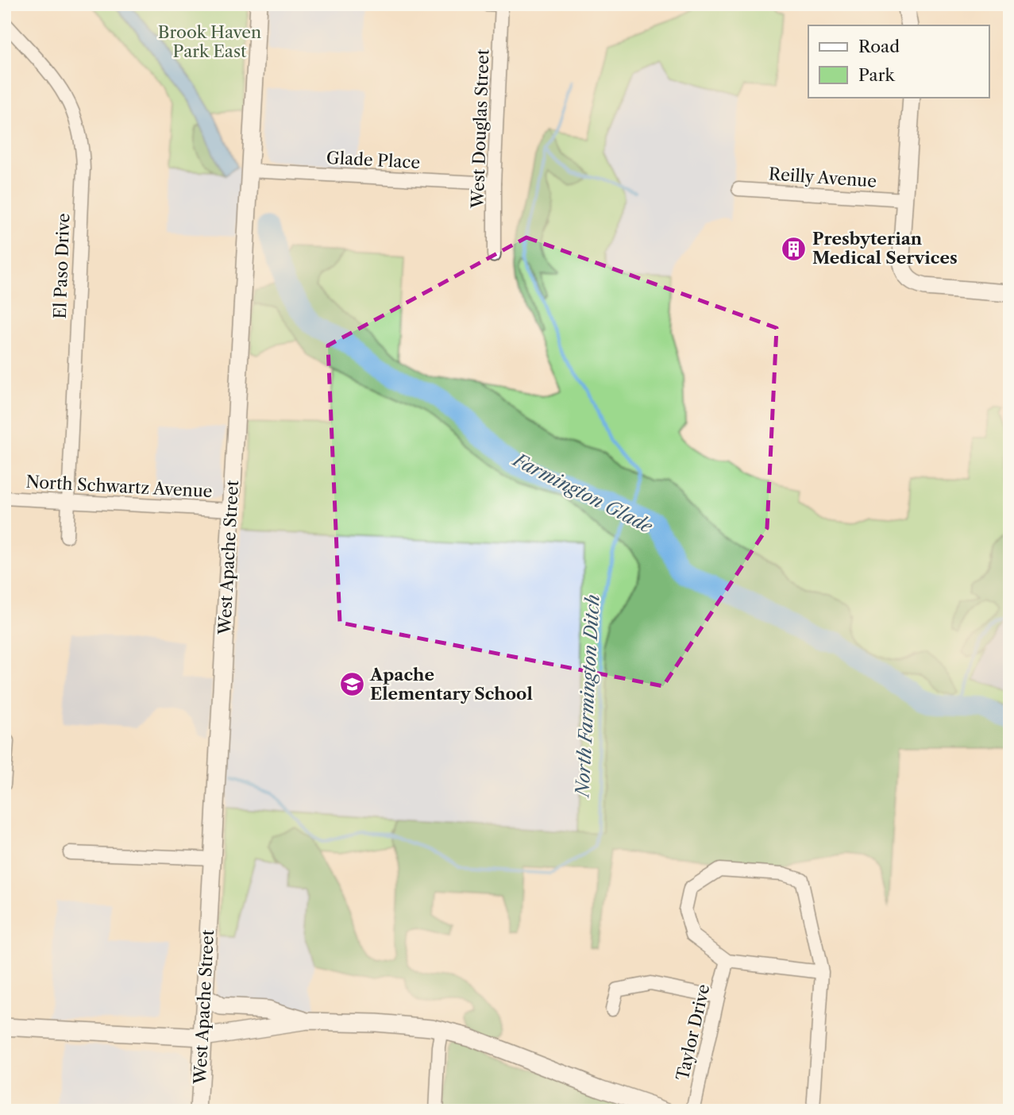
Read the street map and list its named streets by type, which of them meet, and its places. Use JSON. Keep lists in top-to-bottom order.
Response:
{
  "streets": {
    "main road": ["West Apache Street"],
    "street": [
      "West Douglas Street",
      "Glade Place",
      "Reilly Avenue",
      "El Paso Drive",
      "North Schwartz Avenue",
      "Taylor Drive"
    ]
  },
  "crossings": [
    ["West Douglas Street", "Glade Place"],
    ["Glade Place", "West Apache Street"],
    ["El Paso Drive", "North Schwartz Avenue"],
    ["North Schwartz Avenue", "West Apache Street"]
  ],
  "water": ["Farmington Glade", "North Farmington Ditch"],
  "parks": ["Brook Haven Park East"],
  "places": {
    "building": ["Presbyterian Medical Services"],
    "school or university": ["Apache Elementary School"]
  },
  "legend": ["Road", "Park"]
}
